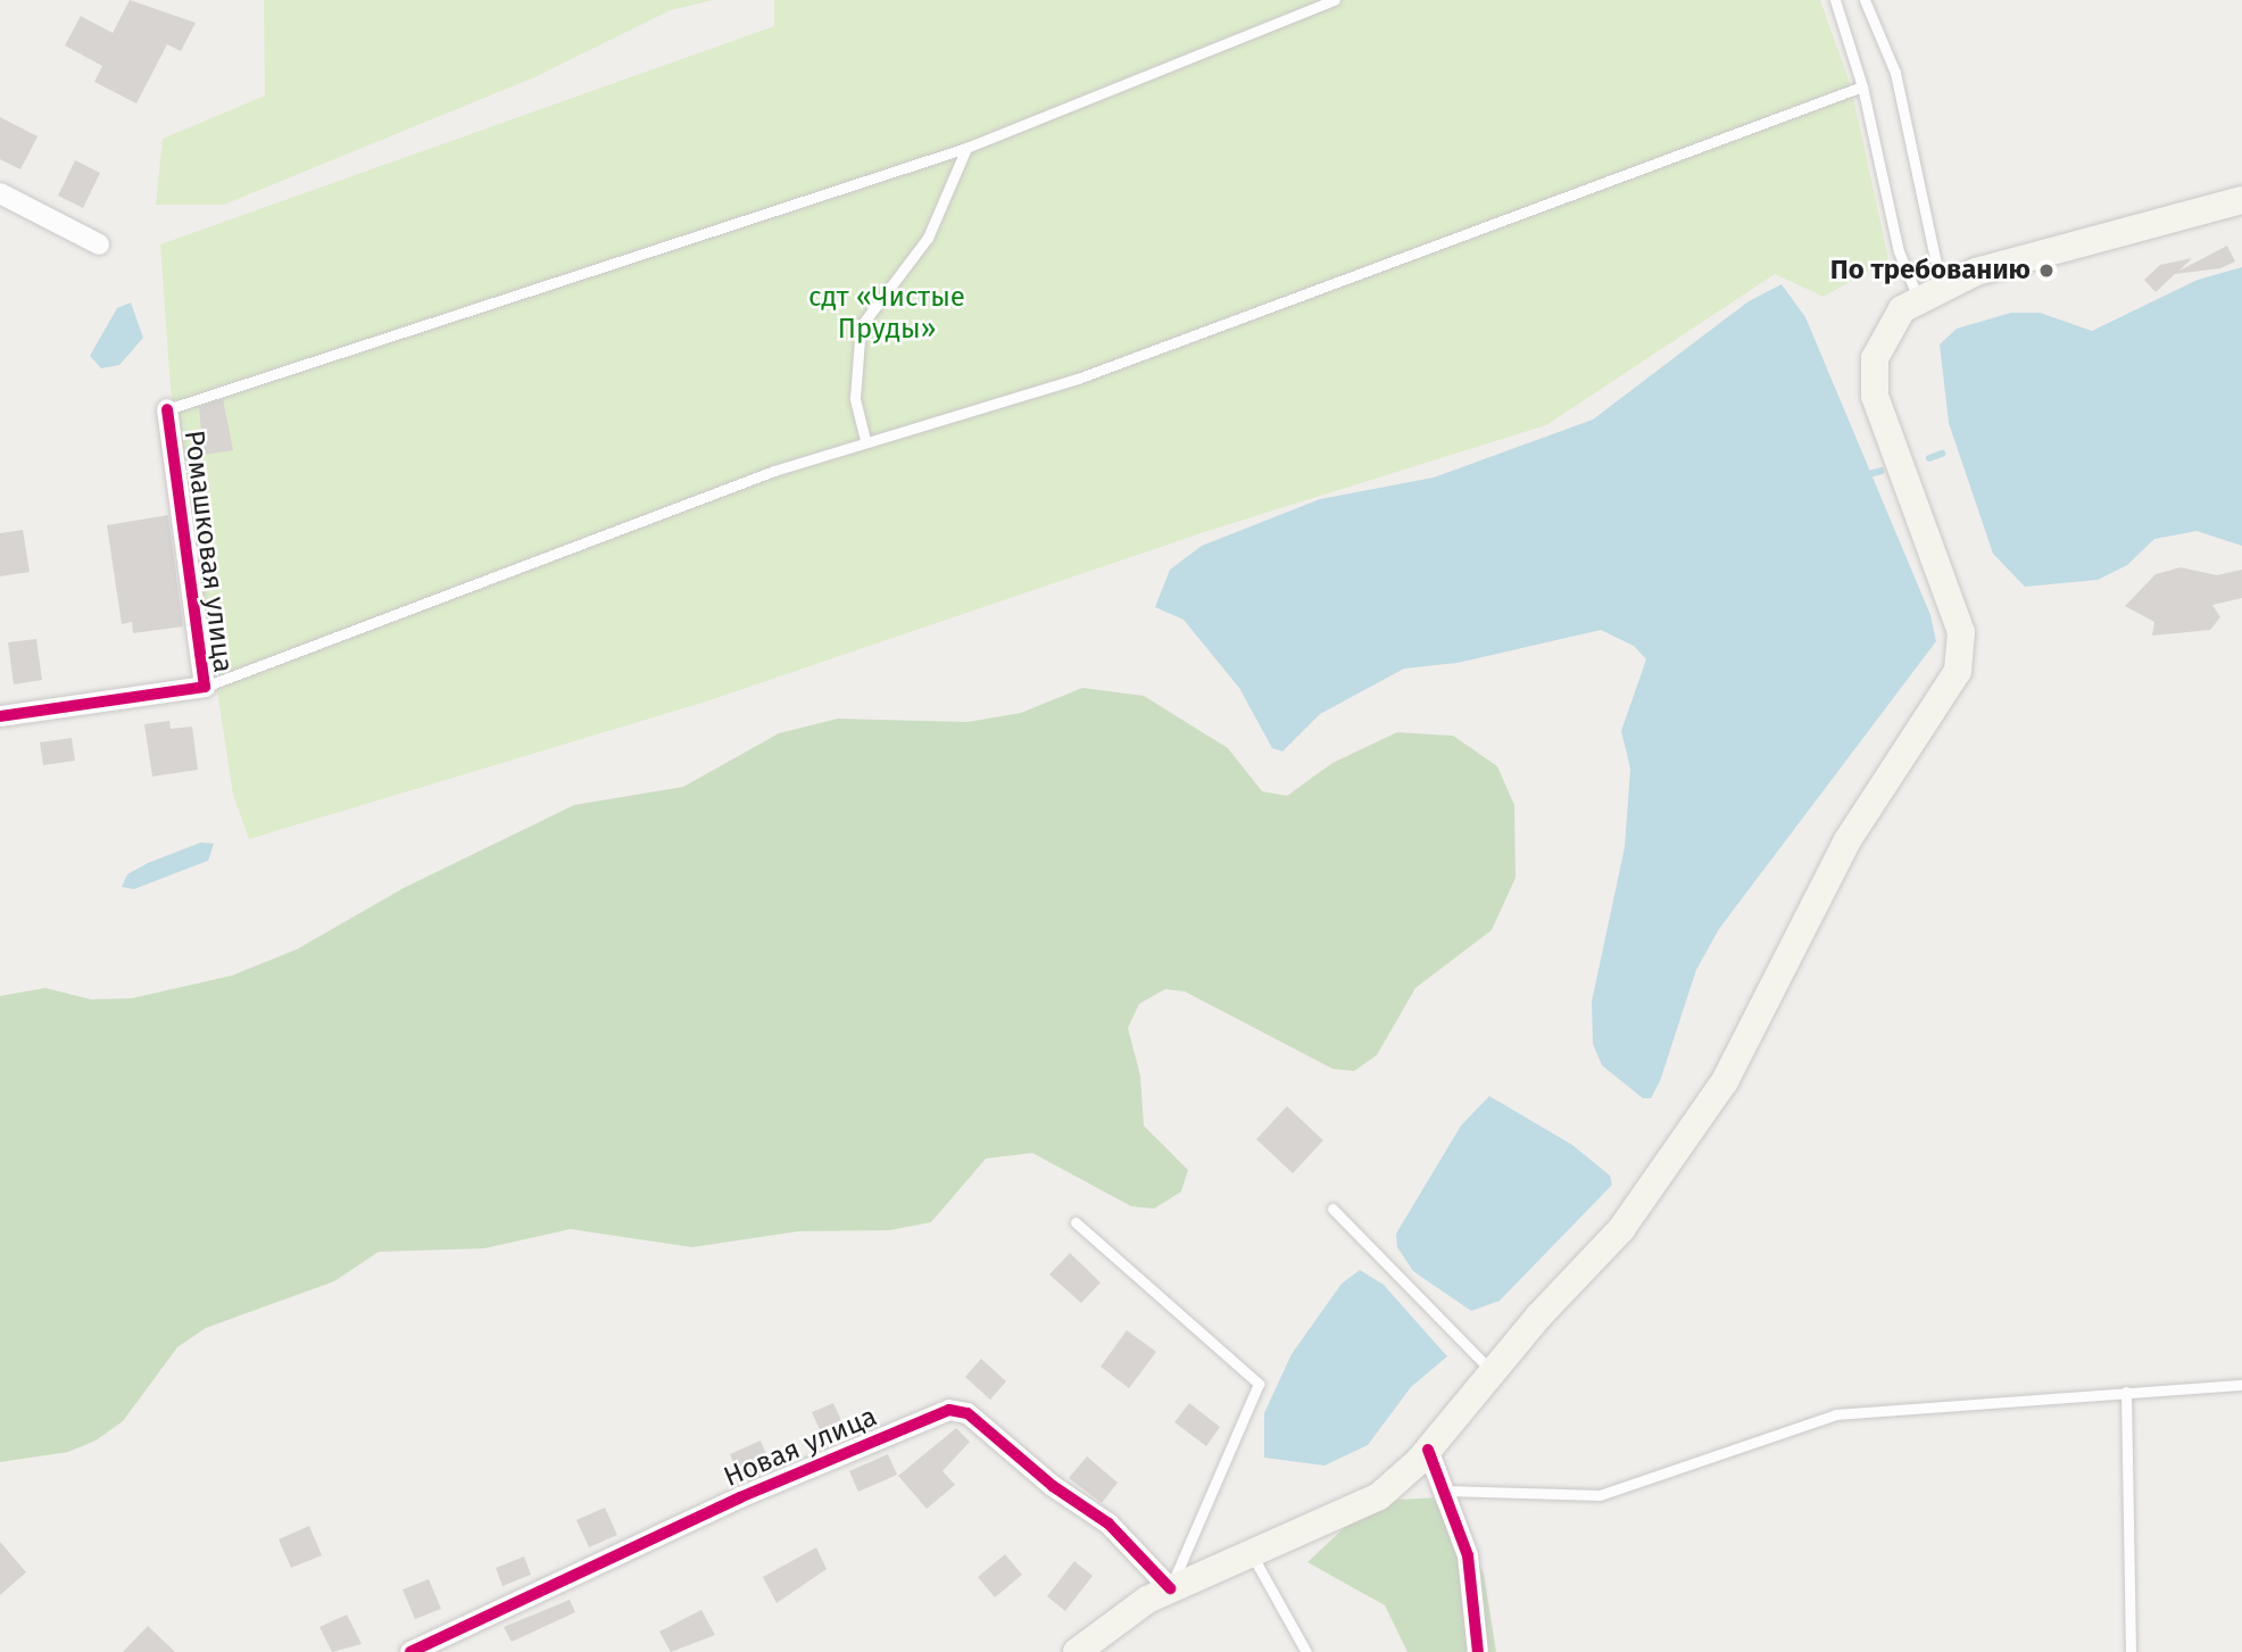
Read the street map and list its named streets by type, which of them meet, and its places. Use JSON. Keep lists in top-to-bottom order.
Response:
{
  "streets": {
    "street": ["Ромашковая улица", "Новая улица"]
  },
  "parks": ["сдт «Чистые Пруды»"],
  "places": ["По требованию"]
}
